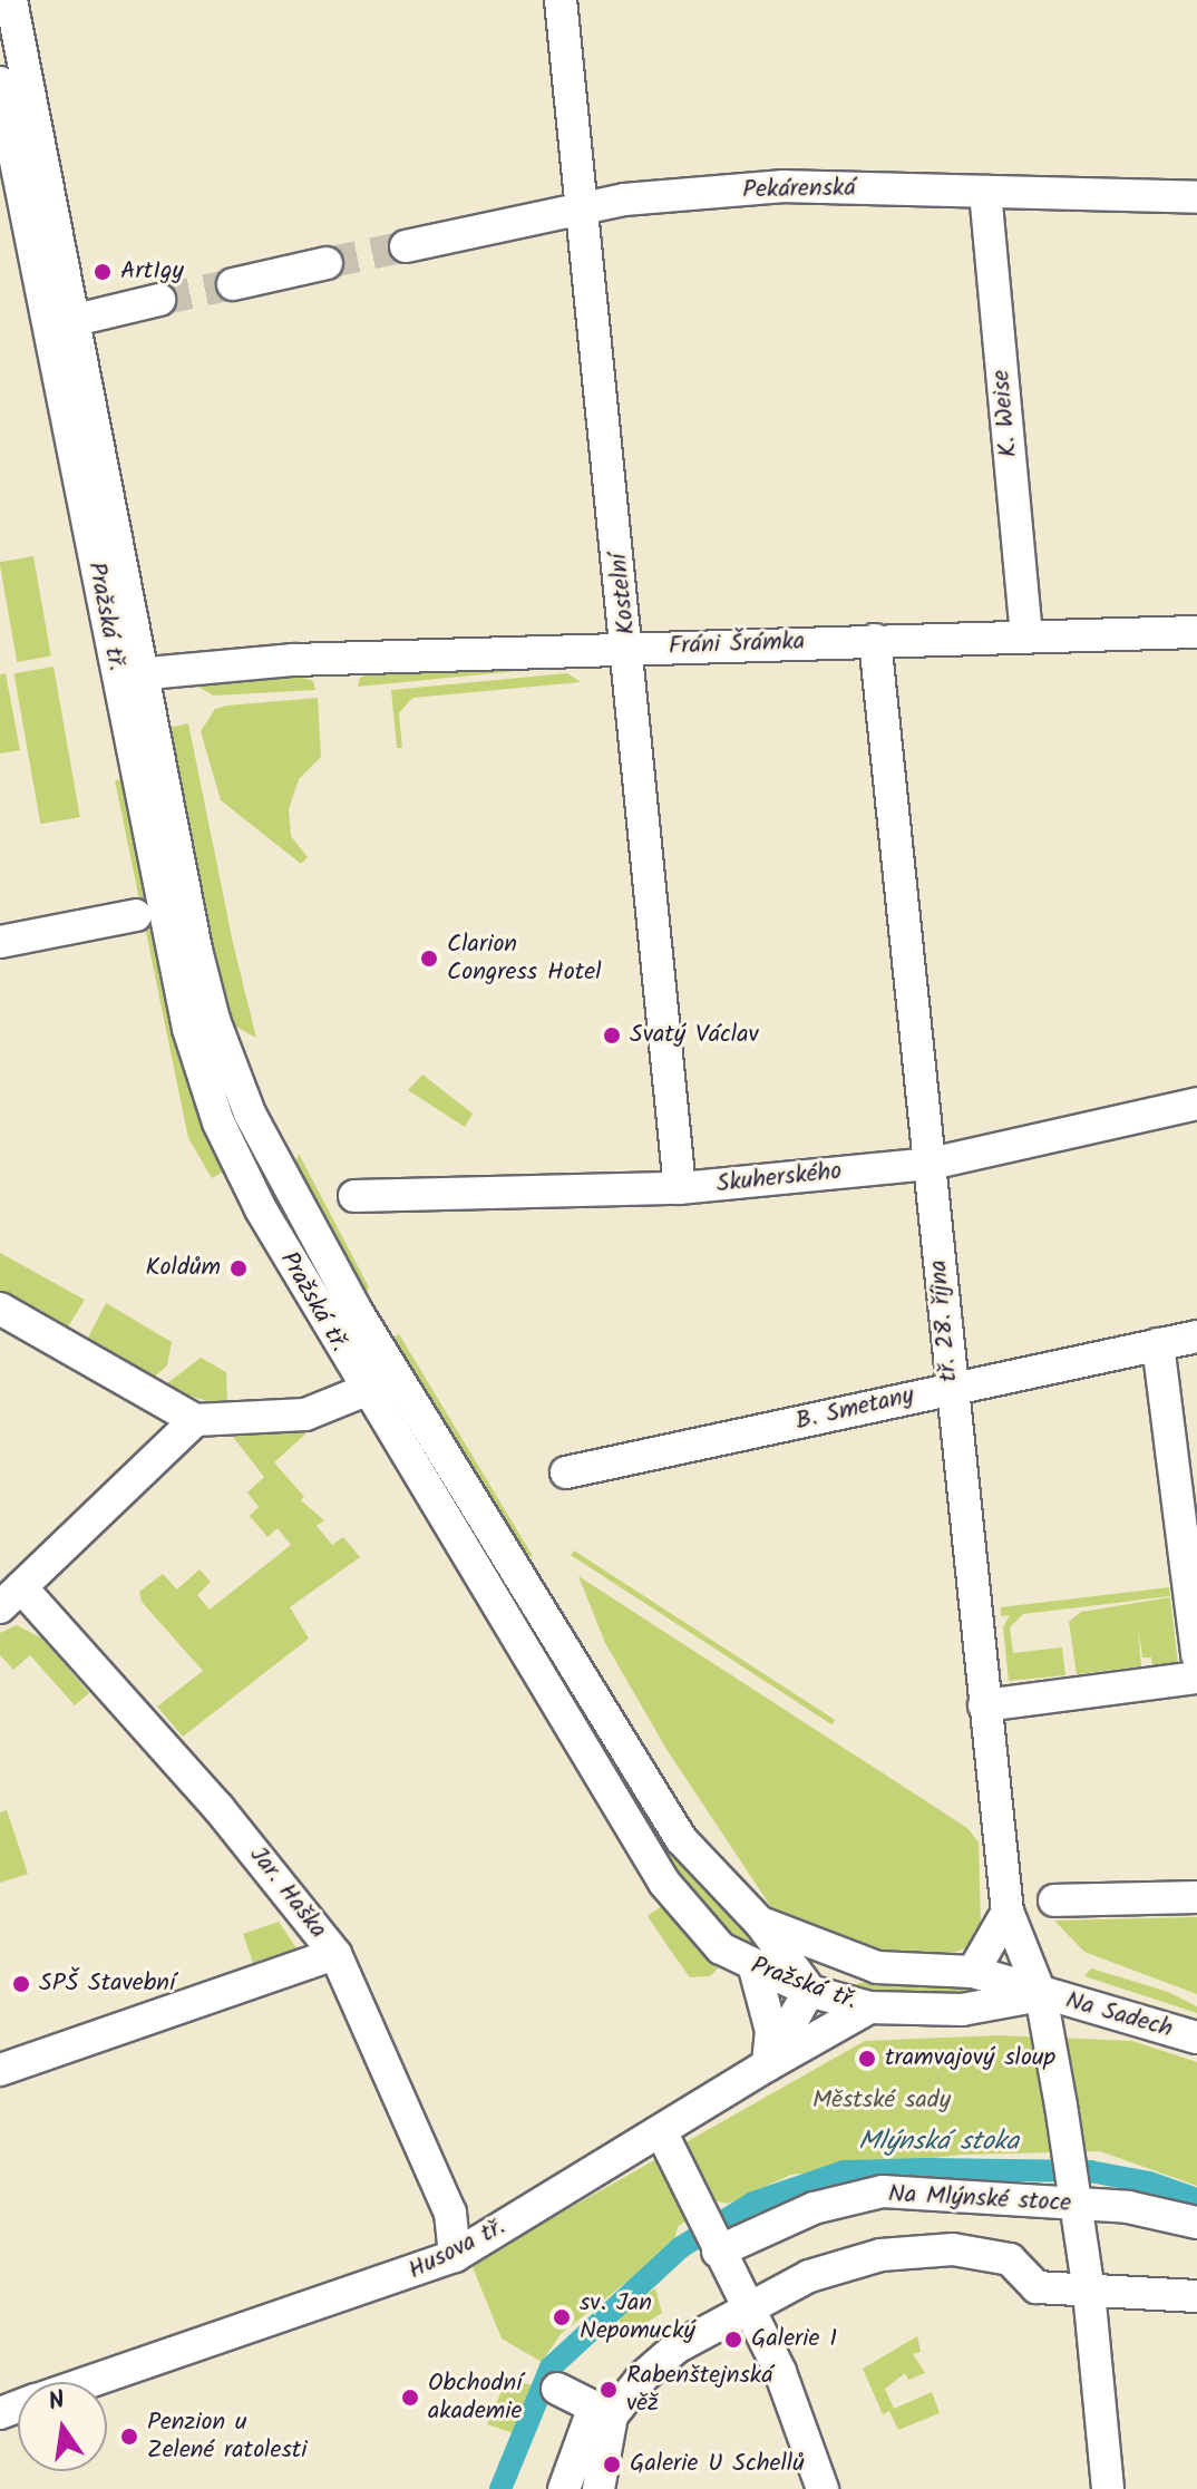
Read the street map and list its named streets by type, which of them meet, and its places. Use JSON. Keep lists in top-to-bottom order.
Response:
{
  "streets": {
    "street": [
      "Pekárenská",
      "K. Weise",
      "Kostelní",
      "Pražská tř.",
      "Fráni Šrámka",
      "Skuherského",
      "tř. 28. října",
      "B. Smetany",
      "Jar. Haška",
      "Na Sadech",
      "Na Mlýnské stoce",
      "Husova tř."
    ]
  },
  "crossings": [
    ["Pekárenská", "K. Weise"],
    ["Pekárenská", "Kostelní"],
    ["K. Weise", "Fráni Šrámka"],
    ["Kostelní", "Fráni Šrámka"],
    ["Kostelní", "Skuherského"],
    ["Pražská tř.", "Fráni Šrámka"],
    ["Pražská tř.", "tř. 28. října"],
    ["Pražská tř.", "Na Sadech"],
    ["Pražská tř.", "Husova tř."],
    ["Fráni Šrámka", "tř. 28. října"],
    ["Skuherského", "tř. 28. října"],
    ["tř. 28. října", "B. Smetany"],
    ["tř. 28. října", "Na Sadech"],
    ["tř. 28. října", "Na Mlýnské stoce"],
    ["Jar. Haška", "Husova tř."]
  ],
  "water": ["Mlýnská stoka"],
  "parks": ["Městské sady"],
  "places": [
    "ArtIgy",
    "Clarion Congress Hotel",
    "Svatý Václav",
    "Koldům",
    "SPŠ Stavební",
    "tramvajový sloup",
    "sv. Jan Nepomucký",
    "Galerie 1",
    "Rabenštejnská věž",
    "Obchodní akademie",
    "Penzion u Zelené ratolesti",
    "Galerie U Schellů"
  ],
  "north": "top"
}
